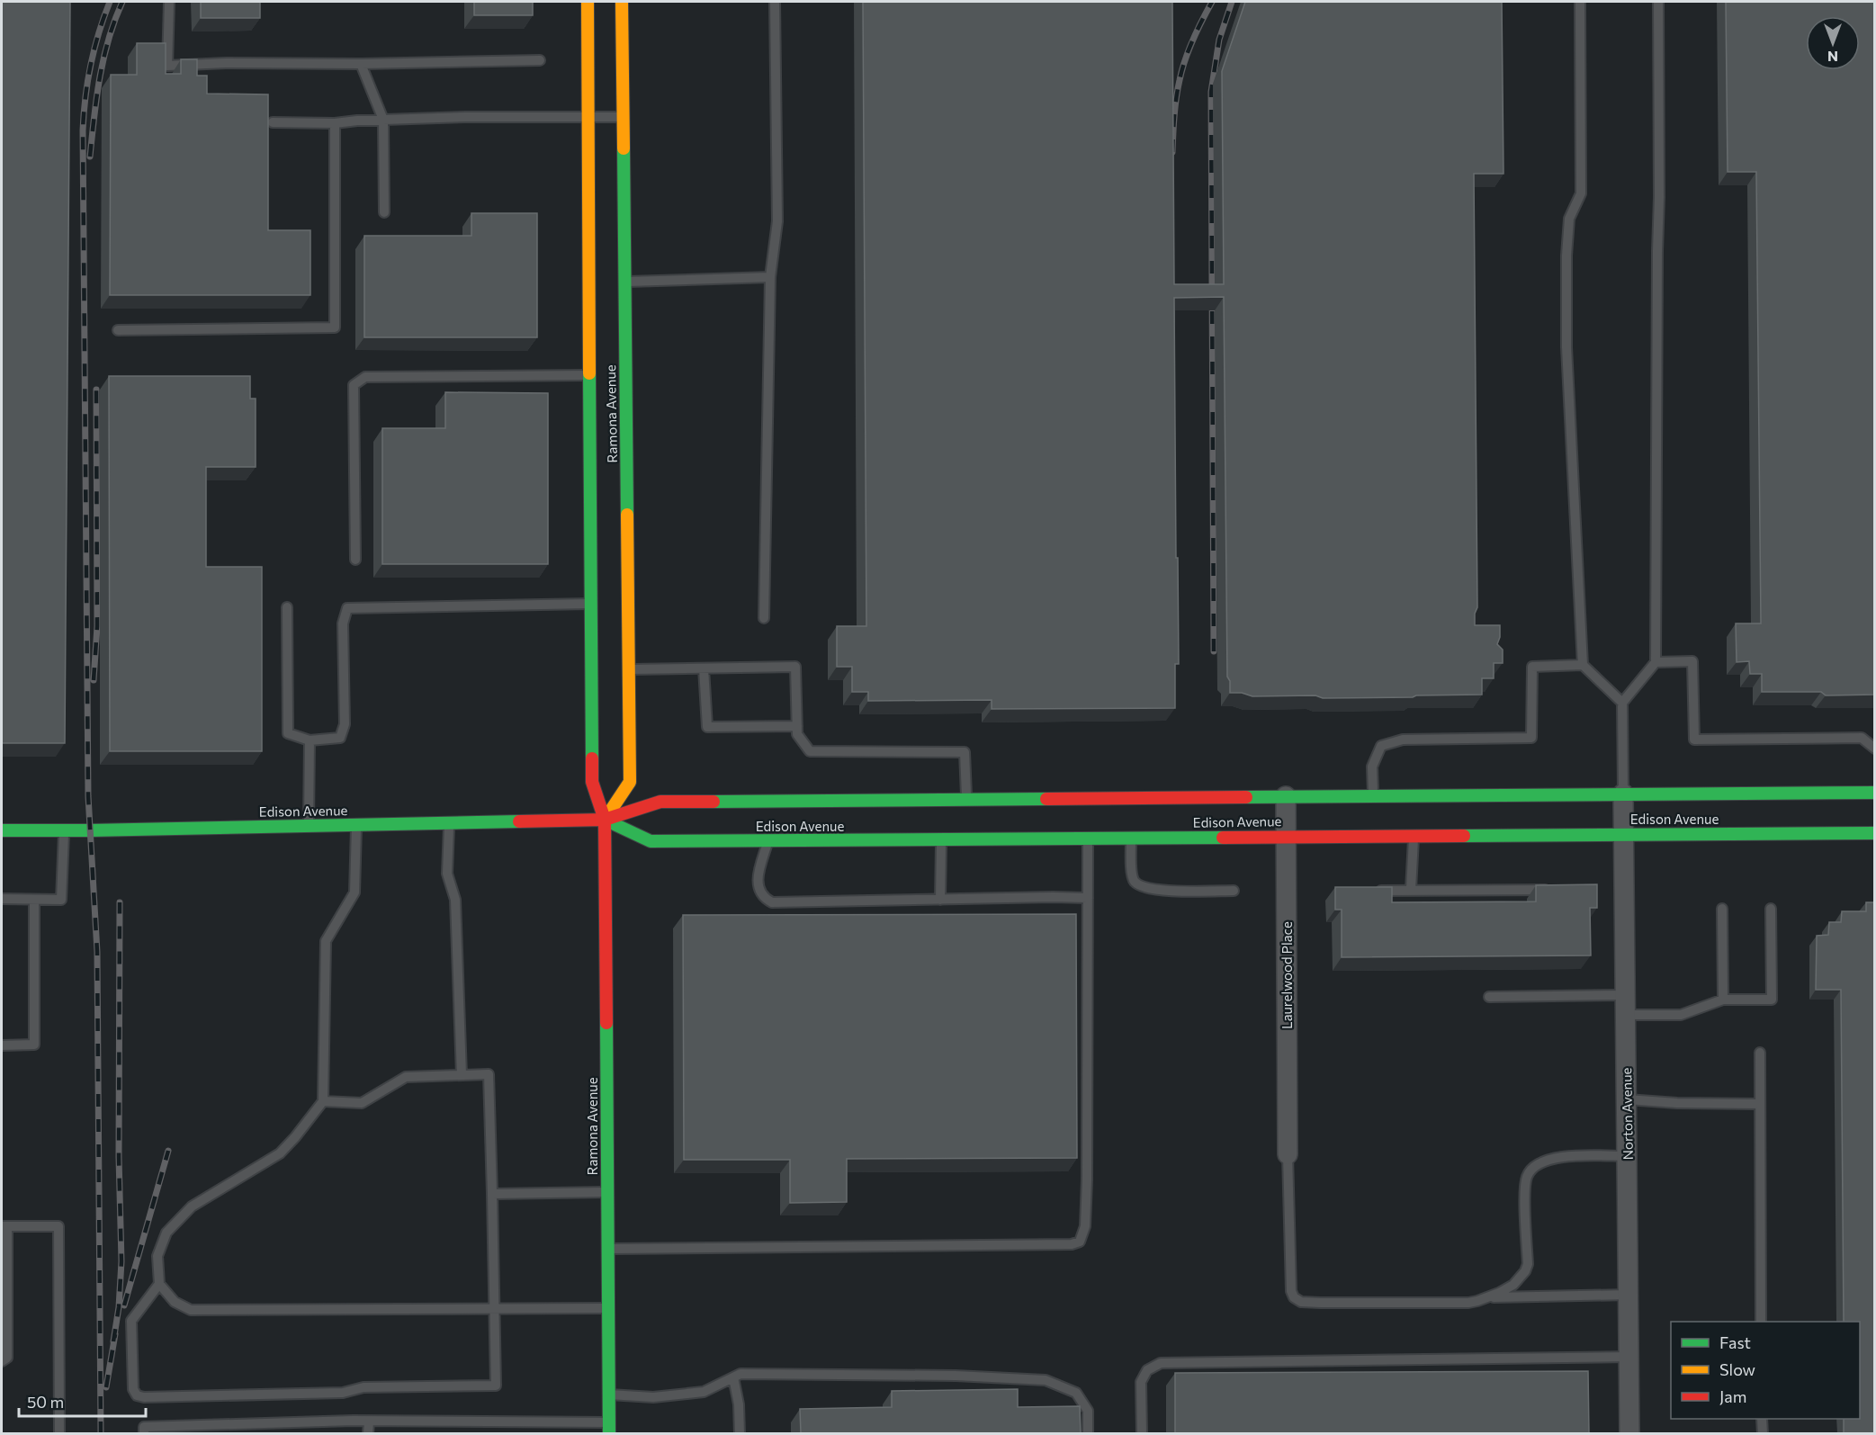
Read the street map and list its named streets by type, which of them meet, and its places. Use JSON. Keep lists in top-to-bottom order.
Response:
{
  "streets": {
    "main road": ["Ramona Avenue", "Edison Avenue"],
    "street": ["Laurelwood Place", "Norton Avenue"]
  },
  "crossings": [
    ["Ramona Avenue", "Edison Avenue"],
    ["Edison Avenue", "Laurelwood Place"],
    ["Edison Avenue", "Norton Avenue"]
  ],
  "legend": ["Fast", "Slow", "Jam"],
  "scale_bar": "50 m",
  "north": "bottom"
}
